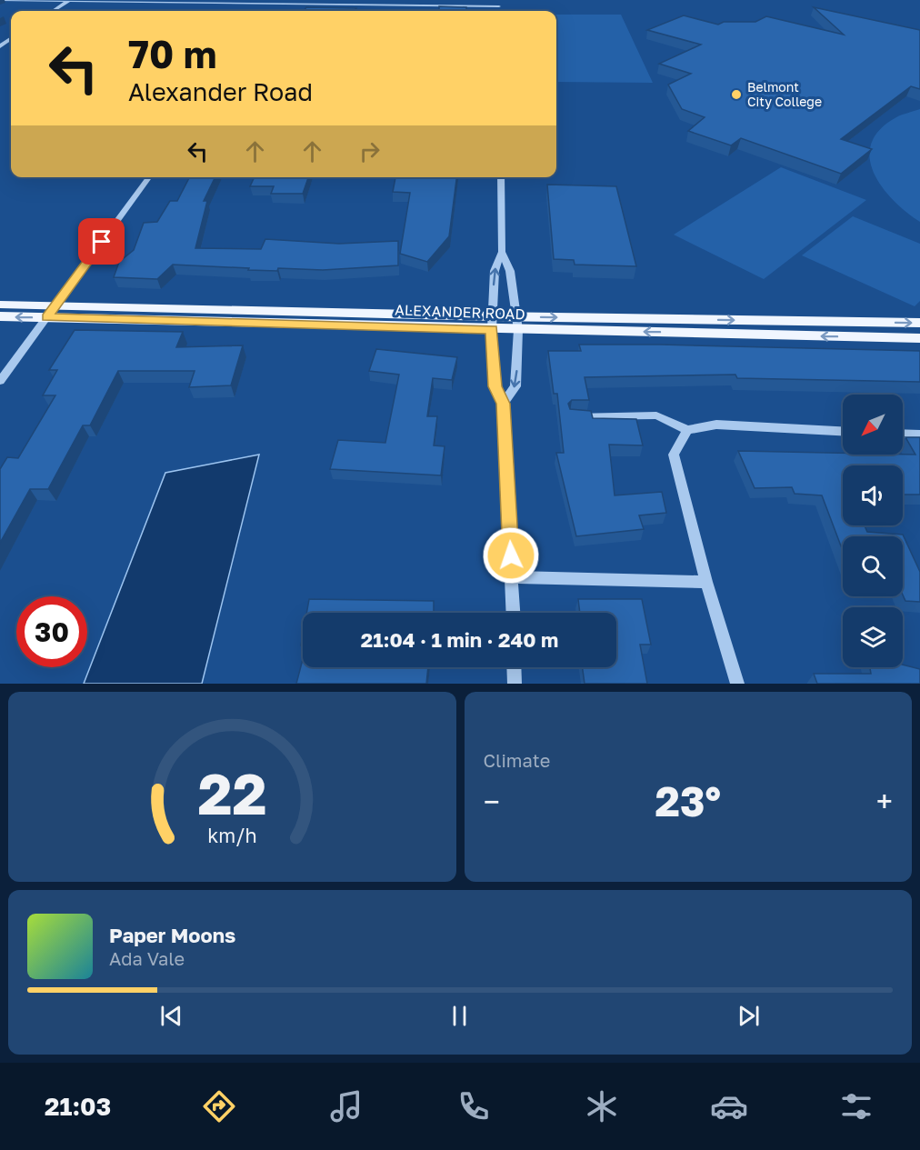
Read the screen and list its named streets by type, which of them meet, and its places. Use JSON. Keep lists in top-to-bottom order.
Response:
{
  "streets": {
    "main road": ["ALEXANDER ROAD"]
  },
  "places": ["Belmont City College"],
  "north": "bottom left",
  "page": {
    "turn": ["70 m", "Alexander Road"],
    "limit": "30",
    "trip": "21:04 · 1 min · 240 m",
    "tile": "Climate",
    "heat": ["−", "23°", "+"],
    "song": ["Paper Moons", "Ada Vale"],
    "tabs": "21:03",
    "gauge": ["22", "km/h"]
  }
}
